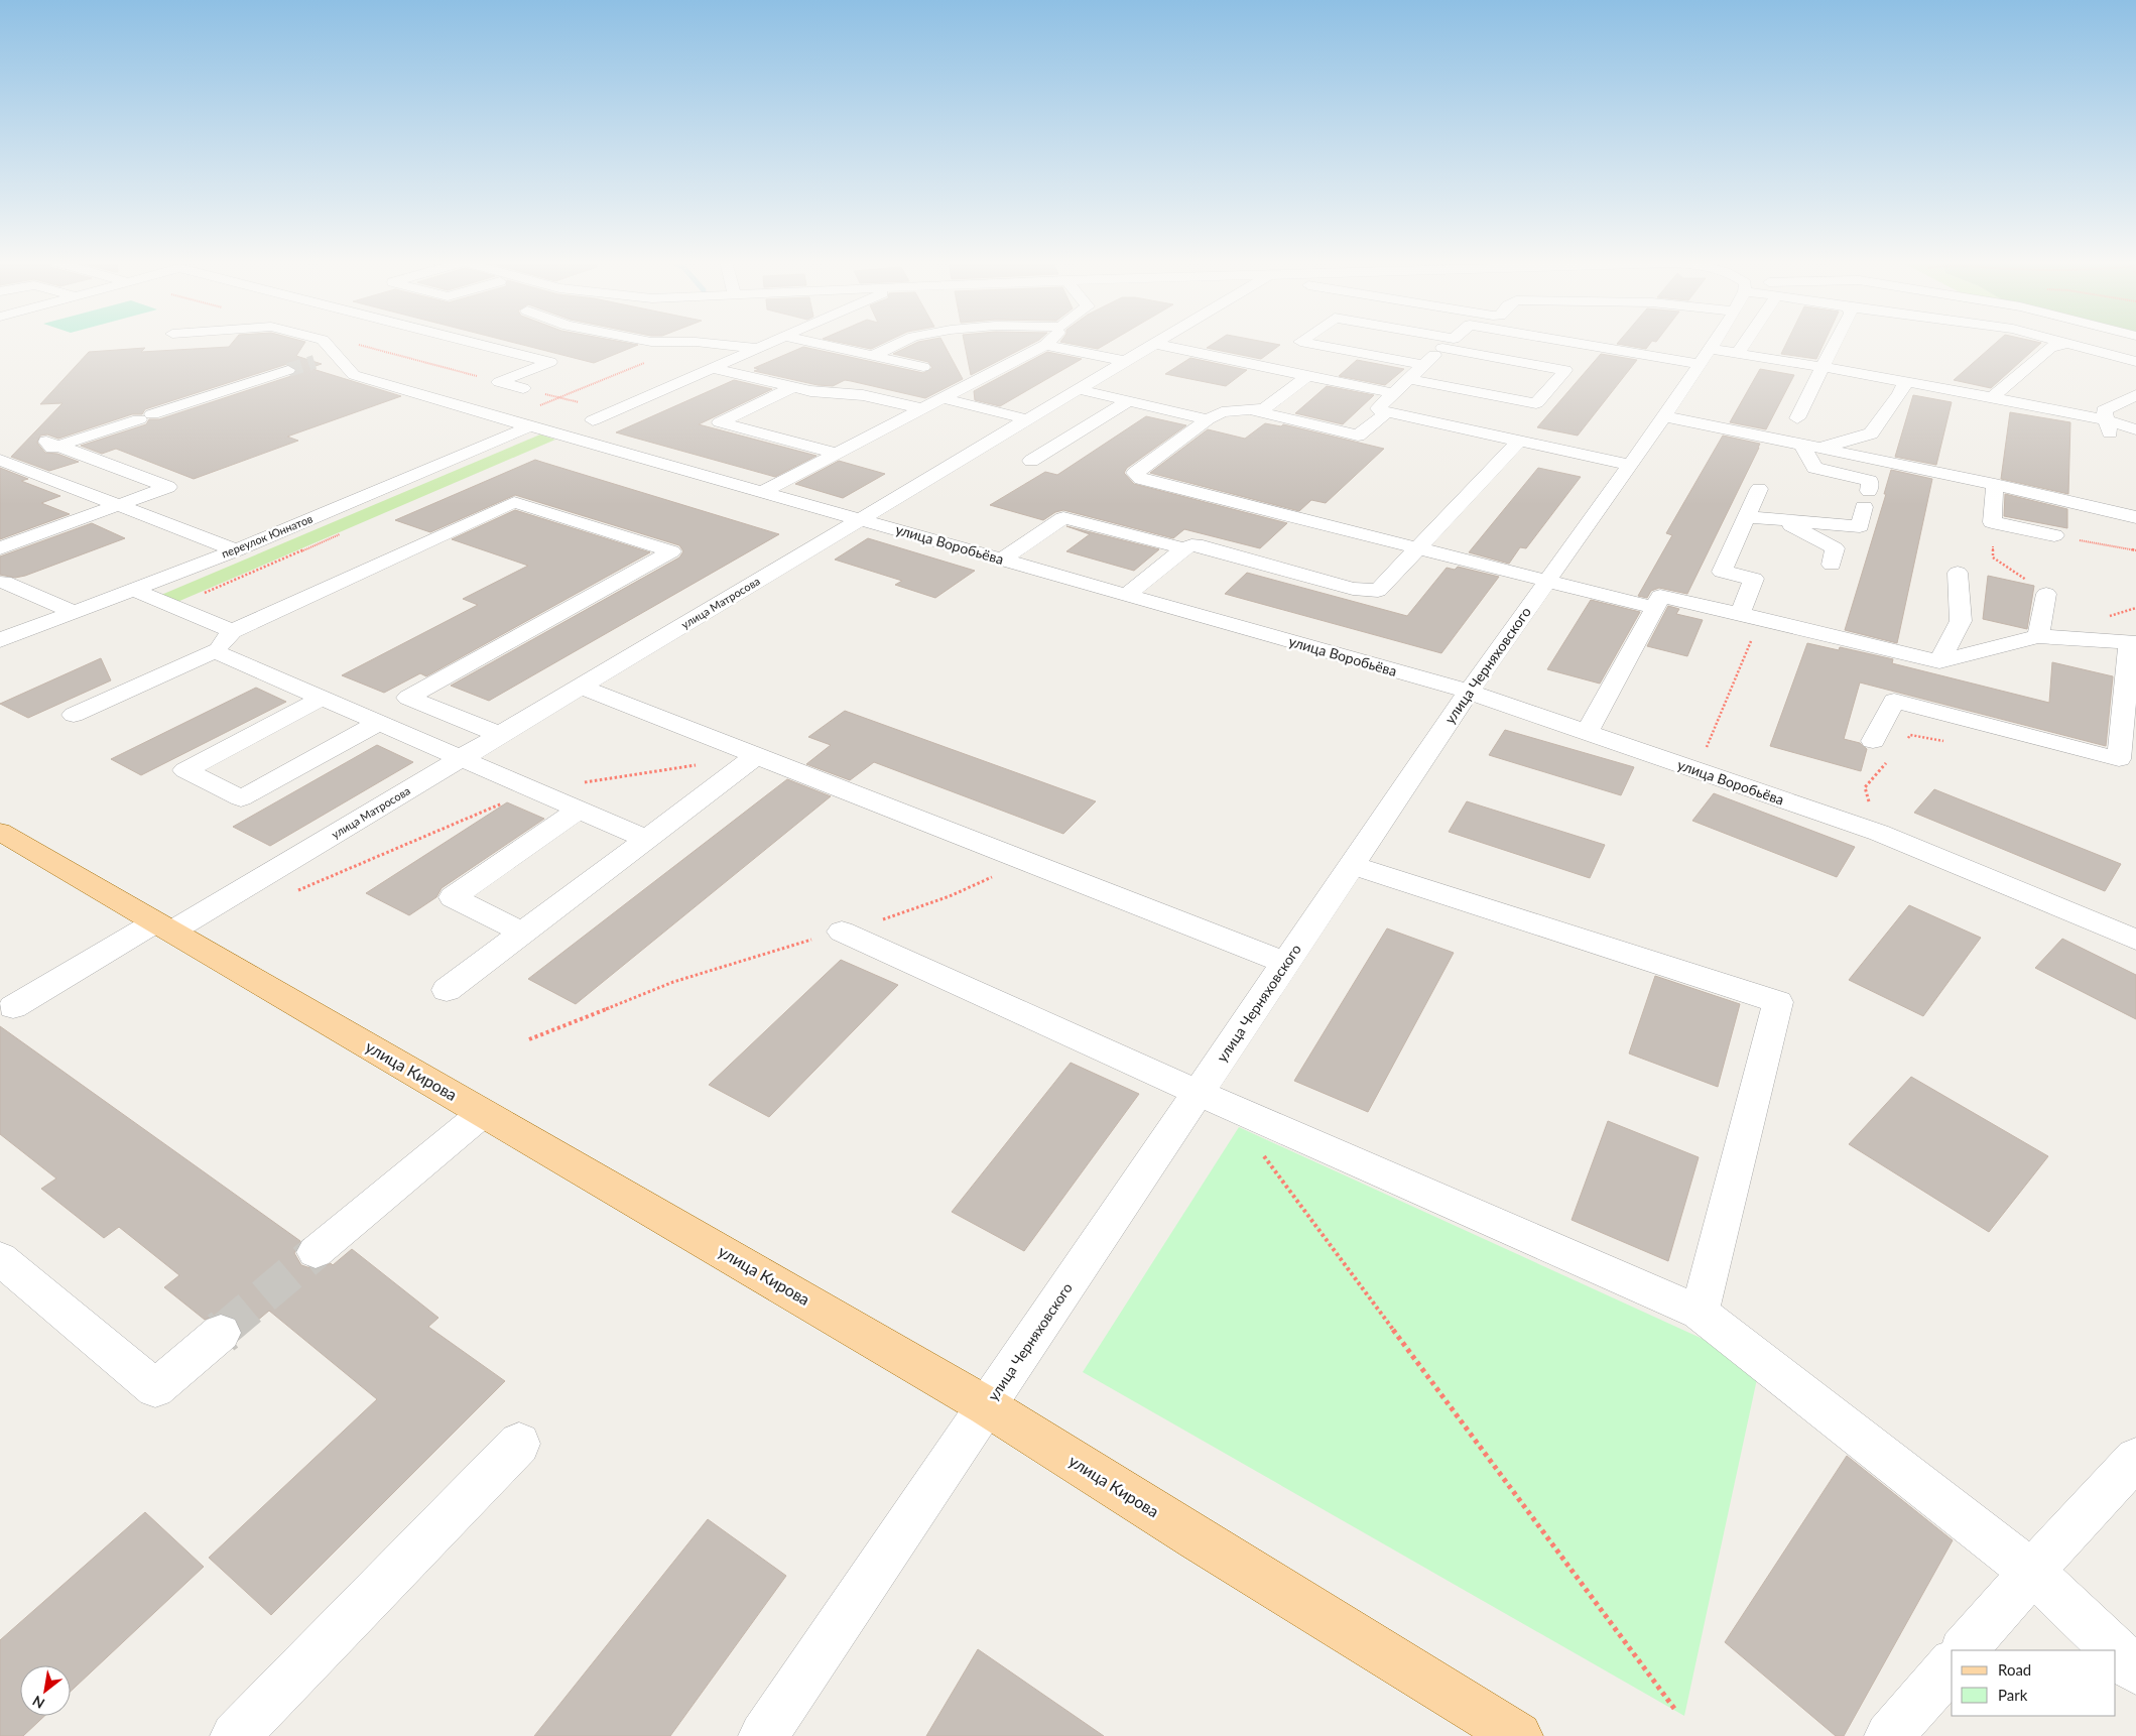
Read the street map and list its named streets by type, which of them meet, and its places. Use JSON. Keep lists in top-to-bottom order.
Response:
{
  "streets": {
    "main road": ["улица Кирова"],
    "street": [
      "переулок Юннатов",
      "улица Воробьёва",
      "улица Матросова",
      "улица Черняховского"
    ]
  },
  "crossings": [
    ["переулок Юннатов", "улица Воробьёва"],
    ["улица Воробьёва", "улица Матросова"],
    ["улица Воробьёва", "улица Черняховского"],
    ["улица Матросова", "улица Кирова"],
    ["улица Черняховского", "улица Кирова"]
  ],
  "legend": ["Road", "Park"],
  "north": "bottom left"
}
